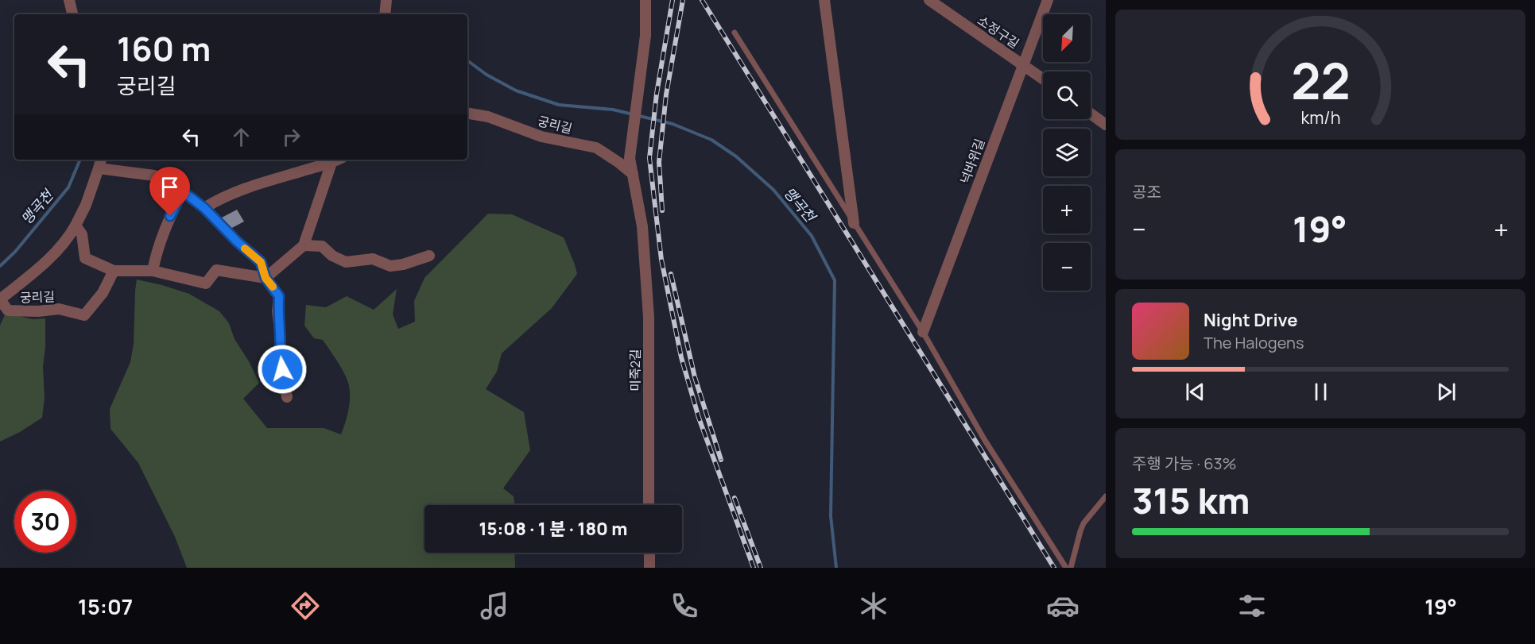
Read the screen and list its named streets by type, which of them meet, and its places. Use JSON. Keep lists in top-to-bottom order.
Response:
{
  "streets": {
    "street": [
      "소정구길",
      "궁리길",
      "넉바위길",
      "미죽2길"
    ]
  },
  "crossings": [
    ["소정구길", "넉바위길"],
    ["궁리길", "미죽2길"]
  ],
  "water": ["맹곡천"],
  "north": "bottom left",
  "page": {
    "map_buttons": ["+", "−"],
    "turn": ["160 m", "궁리길"],
    "tile": [
      "공조",
      ["주행 가능 · 63%", "315 km"]
    ],
    "heat": ["−", "19°", "+"],
    "song": ["Night Drive", "The Halogens"],
    "limit": "30",
    "trip": "15:08 · 1 분 · 180 m",
    "tabs": ["15:07", "19°"],
    "gauge": ["22", "km/h"]
  }
}
